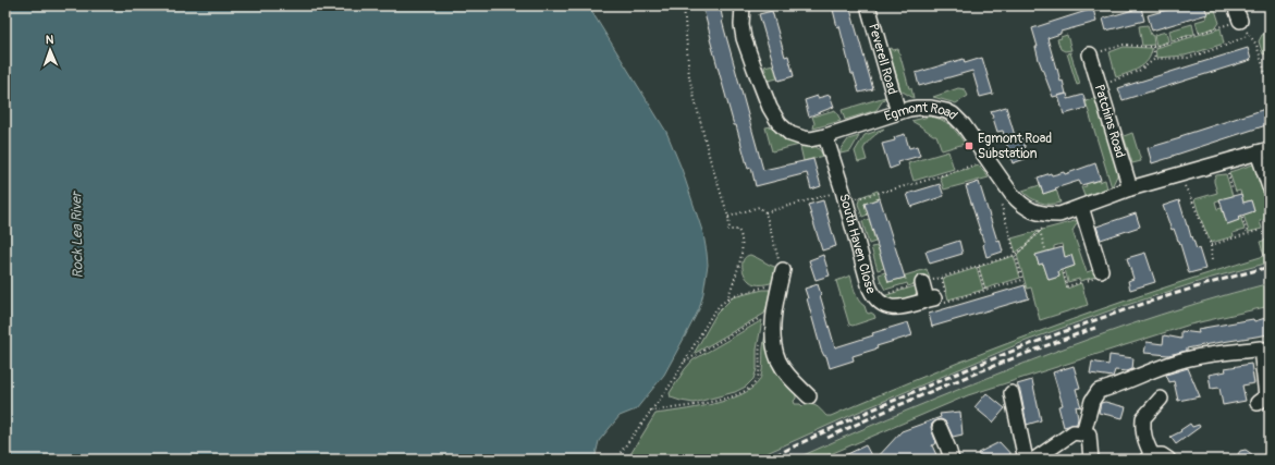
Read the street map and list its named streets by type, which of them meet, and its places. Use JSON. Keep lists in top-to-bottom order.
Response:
{
  "streets": {
    "street": [
      "Peverell Road",
      "Egmont Road",
      "Patchins Road",
      "South Haven Close"
    ]
  },
  "crossings": [
    ["Peverell Road", "Egmont Road"],
    ["Egmont Road", "Patchins Road"],
    ["Egmont Road", "South Haven Close"]
  ],
  "water": ["Rock Lea River"],
  "places": {
    "transit": ["Egmont Road Substation"]
  },
  "north": "top"
}
